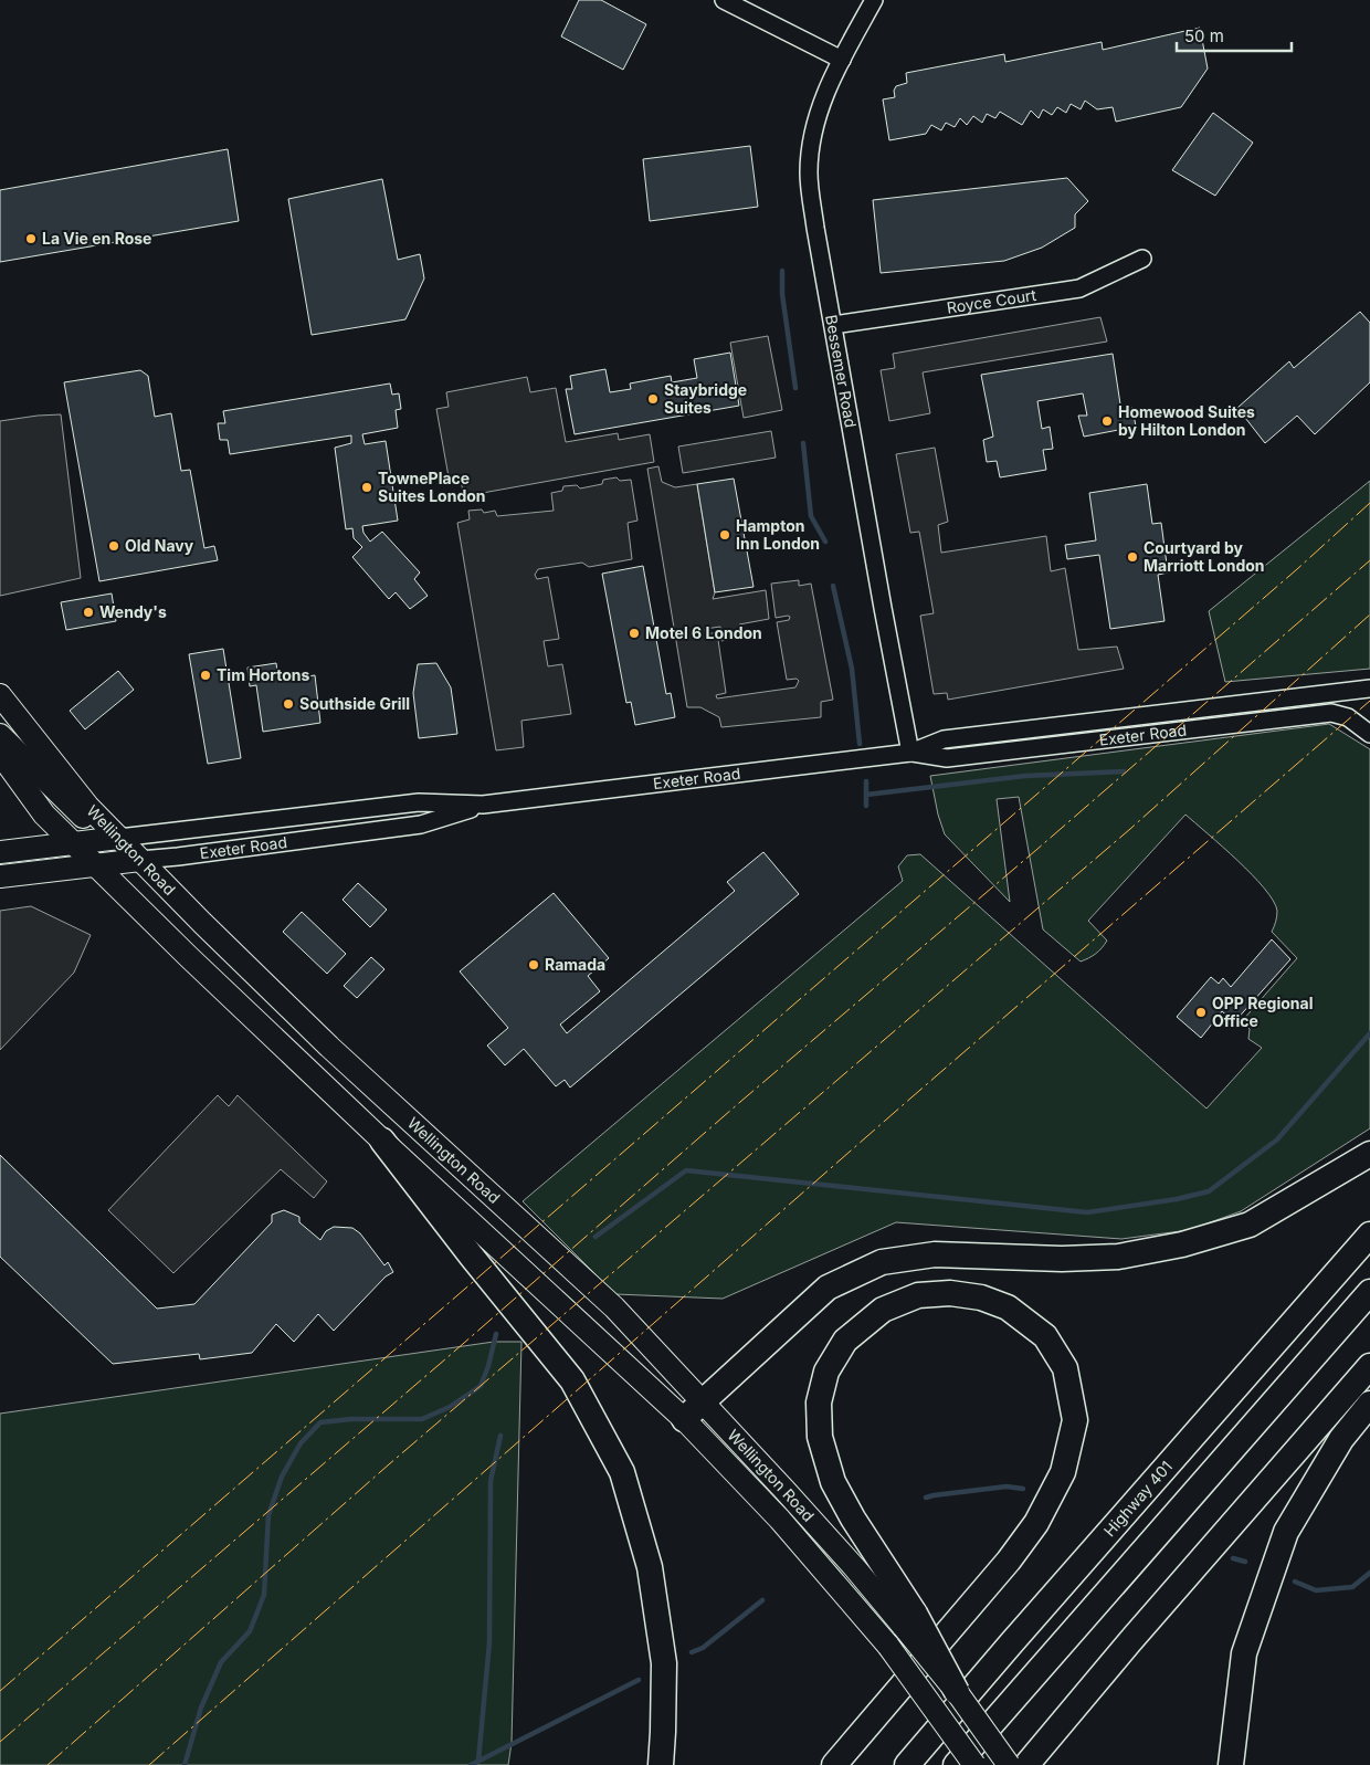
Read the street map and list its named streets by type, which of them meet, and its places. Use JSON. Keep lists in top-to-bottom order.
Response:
{
  "streets": {
    "highway": ["Highway 401"],
    "main road": ["Exeter Road", "Wellington Road"],
    "street": ["Royce Court", "Bessemer Road"]
  },
  "crossings": [
    ["Royce Court", "Bessemer Road"],
    ["Bessemer Road", "Exeter Road"],
    ["Exeter Road", "Wellington Road"]
  ],
  "places": [
    "La Vie en Rose",
    "Staybridge Suites",
    "Homewood Suites by Hilton London",
    "TownePlace Suites London",
    "Hampton Inn London",
    "Old Navy",
    "Courtyard by Marriott London",
    "Wendy's",
    "Motel 6 London",
    "Tim Hortons",
    "Southside Grill",
    "Ramada",
    "OPP Regional Office"
  ],
  "scale_bar": "50 m"
}
